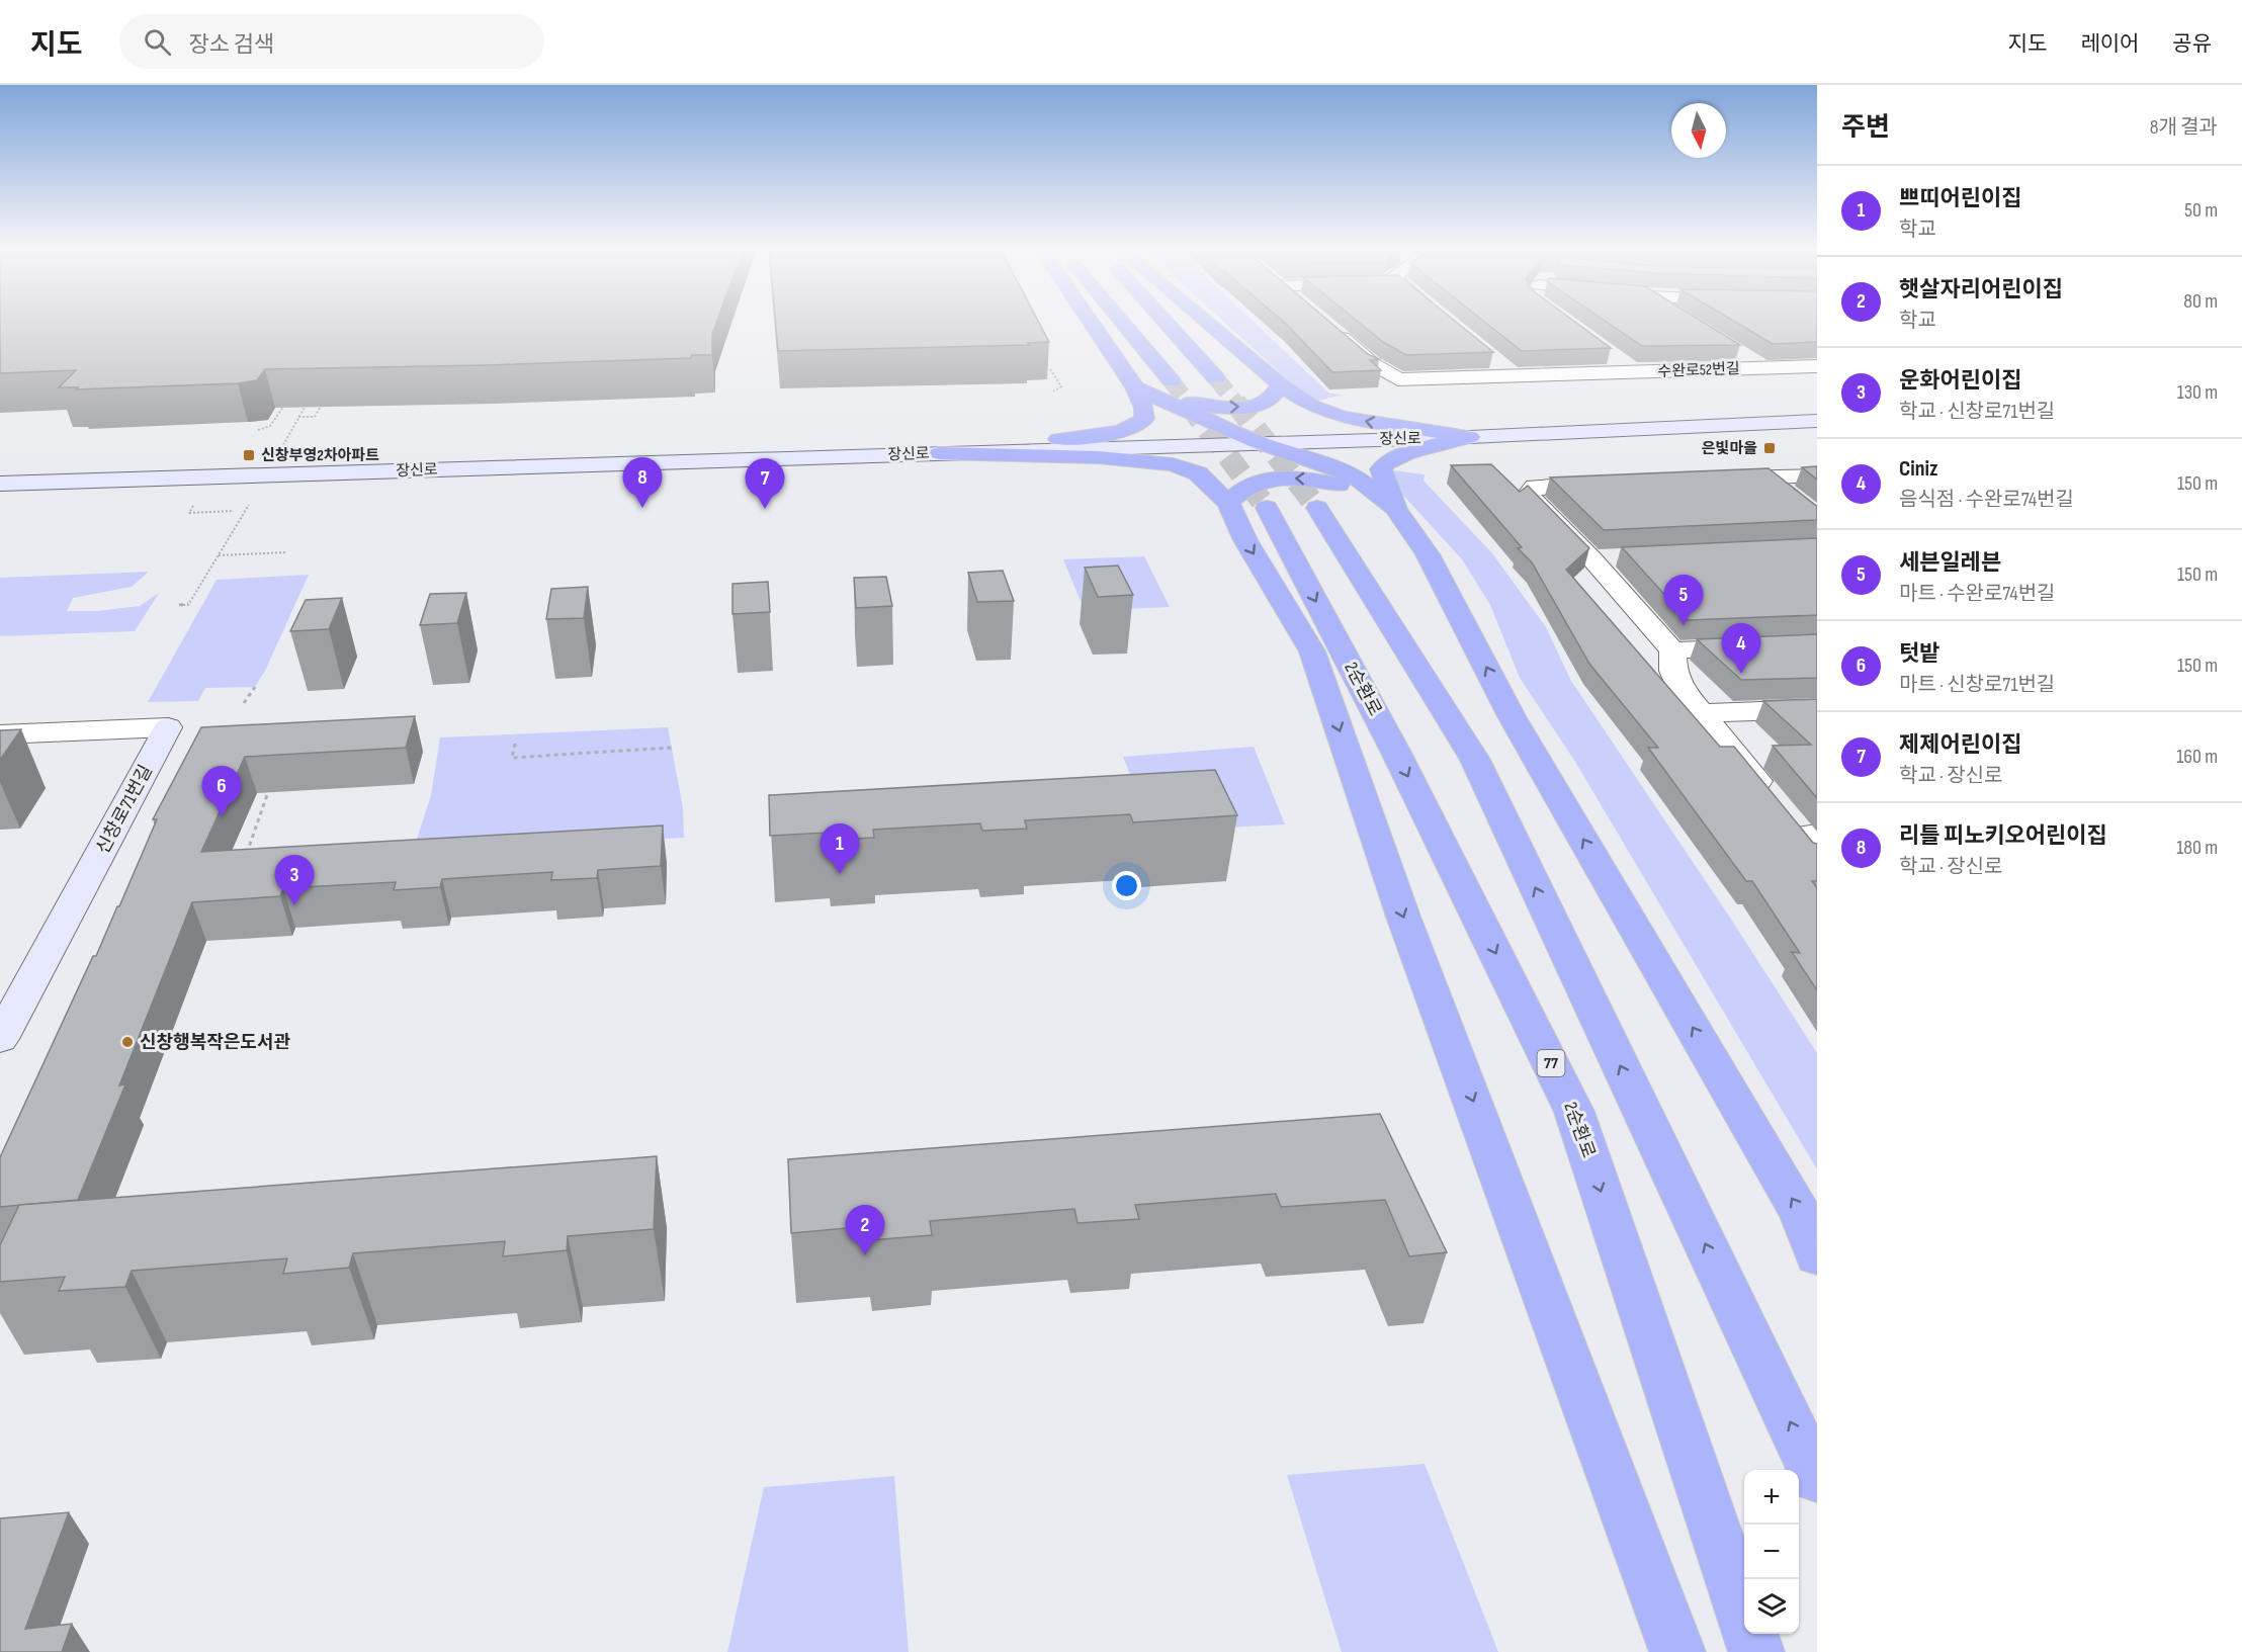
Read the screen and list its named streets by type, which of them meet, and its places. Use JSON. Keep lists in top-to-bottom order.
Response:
{
  "streets": {
    "highway": ["2순환로", "77"],
    "main road": ["장신로", "신창로71번길"],
    "street": ["수완로52번길"]
  },
  "places": {
    "transit": ["은빛마을", "신창부영2차아파트"],
    "other": ["신창행복작은도서관"]
  },
  "north": "bottom",
  "page": {
    "header": "지도",
    "search": "장소 검색",
    "nav": ["지도", "레이어", "공유"],
    "heading": ["주변", "8개 결과"],
    "list": [
      {
        "mark": "1",
        "name": "쁘띠어린이집",
        "note": "학교",
        "value": "50 m"
      },
      {
        "mark": "2",
        "name": "햇살자리어린이집",
        "note": "학교",
        "value": "80 m"
      },
      {
        "mark": "3",
        "name": "운화어린이집",
        "note": "학교 · 신창로71번길",
        "value": "130 m"
      },
      {
        "mark": "4",
        "name": "Ciniz",
        "note": "음식점 · 수완로74번길",
        "value": "150 m"
      },
      {
        "mark": "5",
        "name": "세븐일레븐",
        "note": "마트 · 수완로74번길",
        "value": "150 m"
      },
      {
        "mark": "6",
        "name": "텃밭",
        "note": "마트 · 신창로71번길",
        "value": "150 m"
      },
      {
        "mark": "7",
        "name": "제제어린이집",
        "note": "학교 · 장신로",
        "value": "160 m"
      },
      {
        "mark": "8",
        "name": "리틀 피노키오어린이집",
        "note": "학교 · 장신로",
        "value": "180 m"
      }
    ],
    "pins": [
      "8",
      "7",
      "5",
      "4",
      "6",
      "1",
      "3",
      "2"
    ],
    "map_buttons": ["+", "−"]
  }
}
